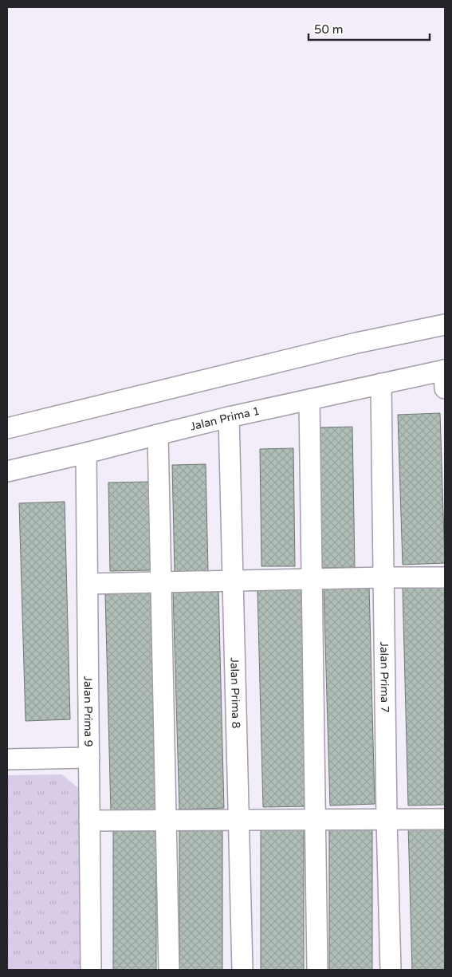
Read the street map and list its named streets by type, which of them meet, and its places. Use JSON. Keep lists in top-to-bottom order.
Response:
{
  "streets": {
    "street": [
      "Jalan Prima 1",
      "Jalan Prima 7",
      "Jalan Prima 8",
      "Jalan Prima 9"
    ]
  },
  "crossings": [
    ["Jalan Prima 1", "Jalan Prima 7"],
    ["Jalan Prima 1", "Jalan Prima 8"],
    ["Jalan Prima 1", "Jalan Prima 9"]
  ],
  "scale_bar": "50 m"
}
